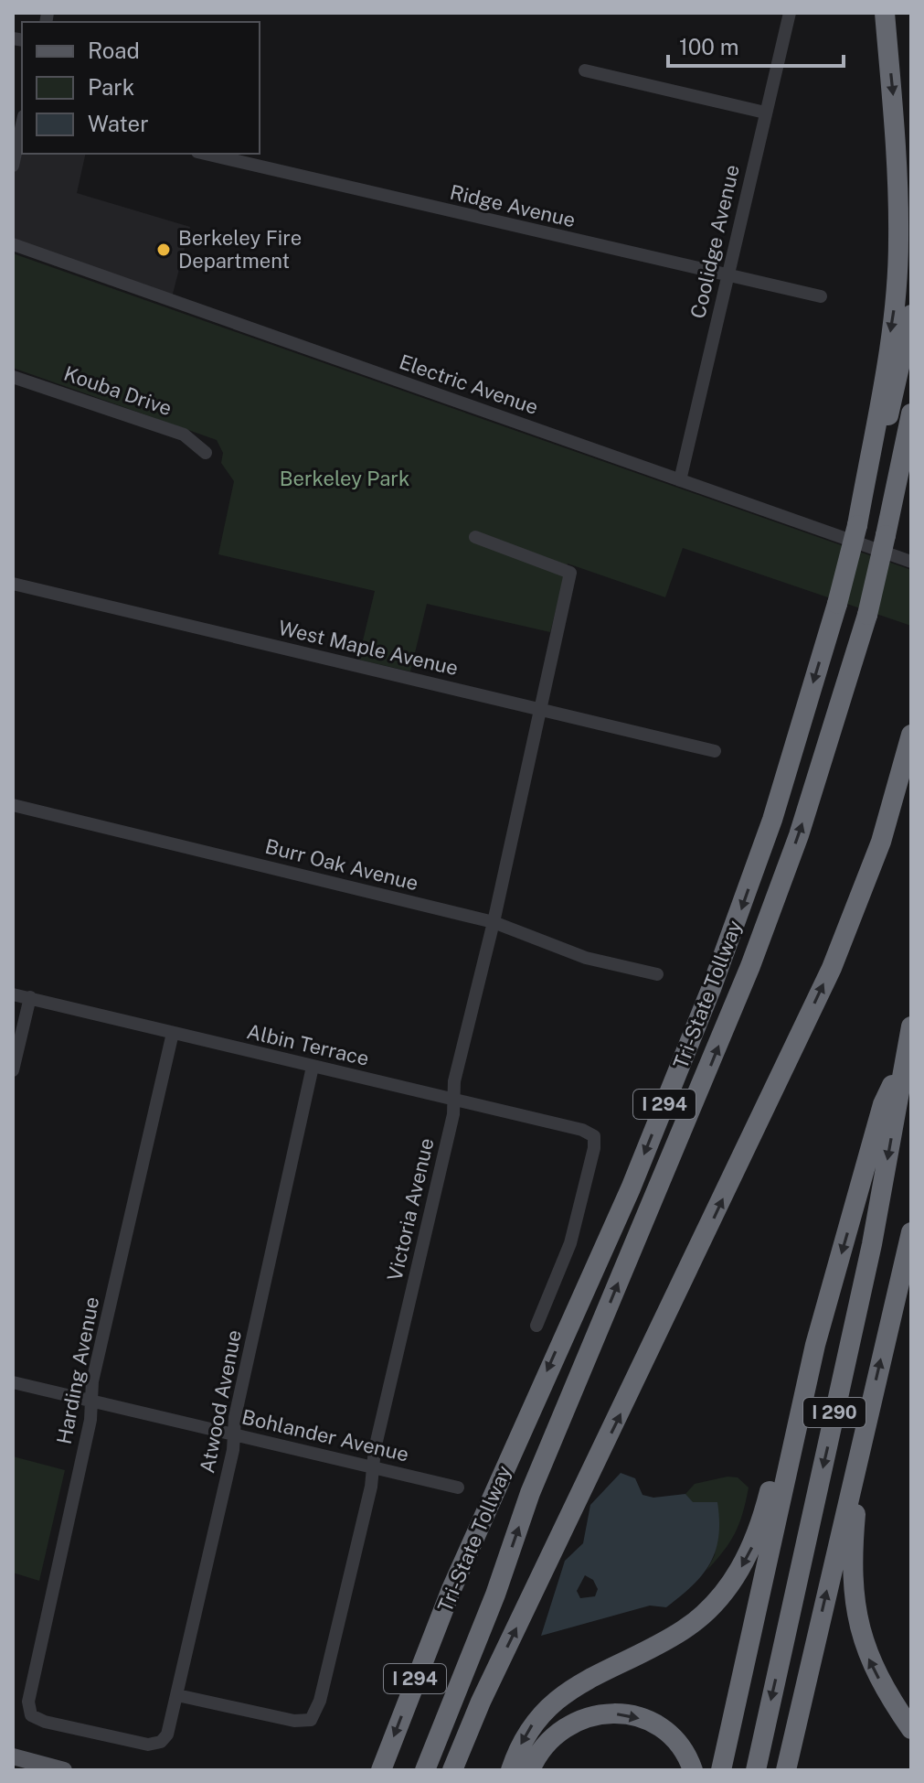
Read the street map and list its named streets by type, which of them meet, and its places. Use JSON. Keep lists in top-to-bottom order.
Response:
{
  "streets": {
    "highway": ["Tri-State Tollway", "I 294", "I 290"],
    "street": [
      "Ridge Avenue",
      "Coolidge Avenue",
      "Electric Avenue",
      "Kouba Drive",
      "West Maple Avenue",
      "Burr Oak Avenue",
      "Albin Terrace",
      "Victoria Avenue",
      "Harding Avenue",
      "Atwood Avenue",
      "Bohlander Avenue"
    ]
  },
  "crossings": [
    ["Ridge Avenue", "Coolidge Avenue"],
    ["Coolidge Avenue", "Electric Avenue"],
    ["West Maple Avenue", "Victoria Avenue"],
    ["Burr Oak Avenue", "Victoria Avenue"],
    ["Albin Terrace", "Victoria Avenue"],
    ["Albin Terrace", "Harding Avenue"],
    ["Albin Terrace", "Atwood Avenue"],
    ["Victoria Avenue", "Atwood Avenue"],
    ["Victoria Avenue", "Bohlander Avenue"],
    ["Harding Avenue", "Atwood Avenue"],
    ["Harding Avenue", "Bohlander Avenue"],
    ["Atwood Avenue", "Bohlander Avenue"]
  ],
  "parks": ["Berkeley Park"],
  "places": ["Berkeley Fire Department"],
  "legend": ["Road", "Park", "Water"],
  "scale_bar": "100 m"
}
